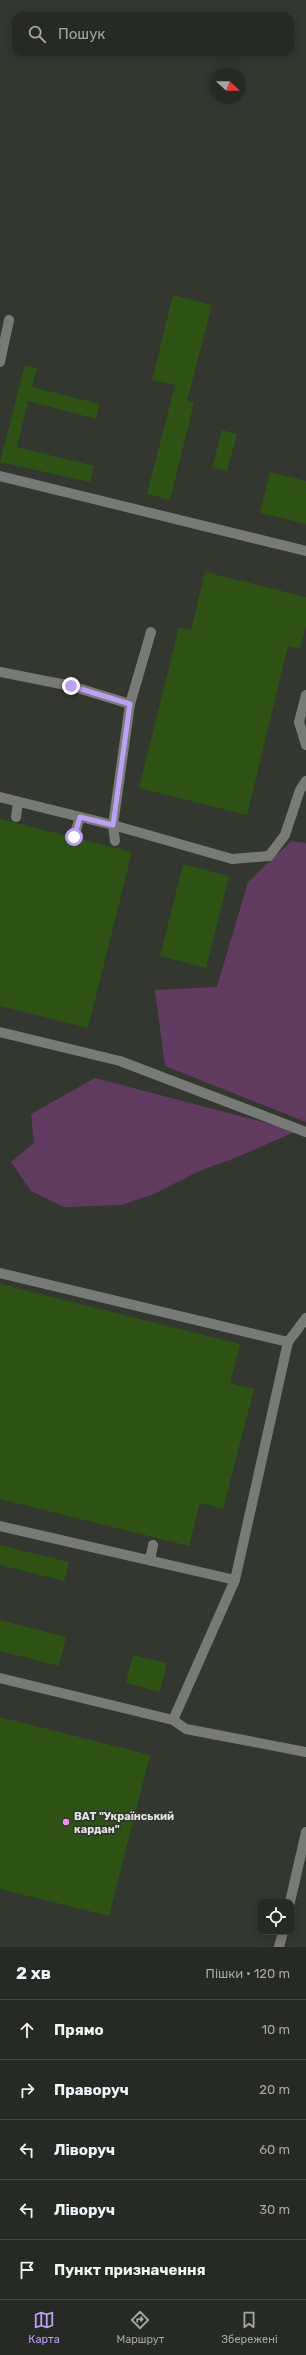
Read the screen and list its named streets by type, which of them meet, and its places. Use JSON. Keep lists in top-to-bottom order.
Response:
{
  "places": ["ВАТ \"Український кардан\""],
  "north": "right",
  "page": {
    "search": "Пошук",
    "heading": ["2 хв", "Пішки · 120 m"],
    "list": [
      ["Прямо", "10 m"],
      ["Праворуч", "20 m"],
      ["Ліворуч", "60 m"],
      ["Ліворуч", "30 m"],
      "Пункт призначення"
    ],
    "nav": ["Карта", "Маршрут", "Збережені"]
  }
}
